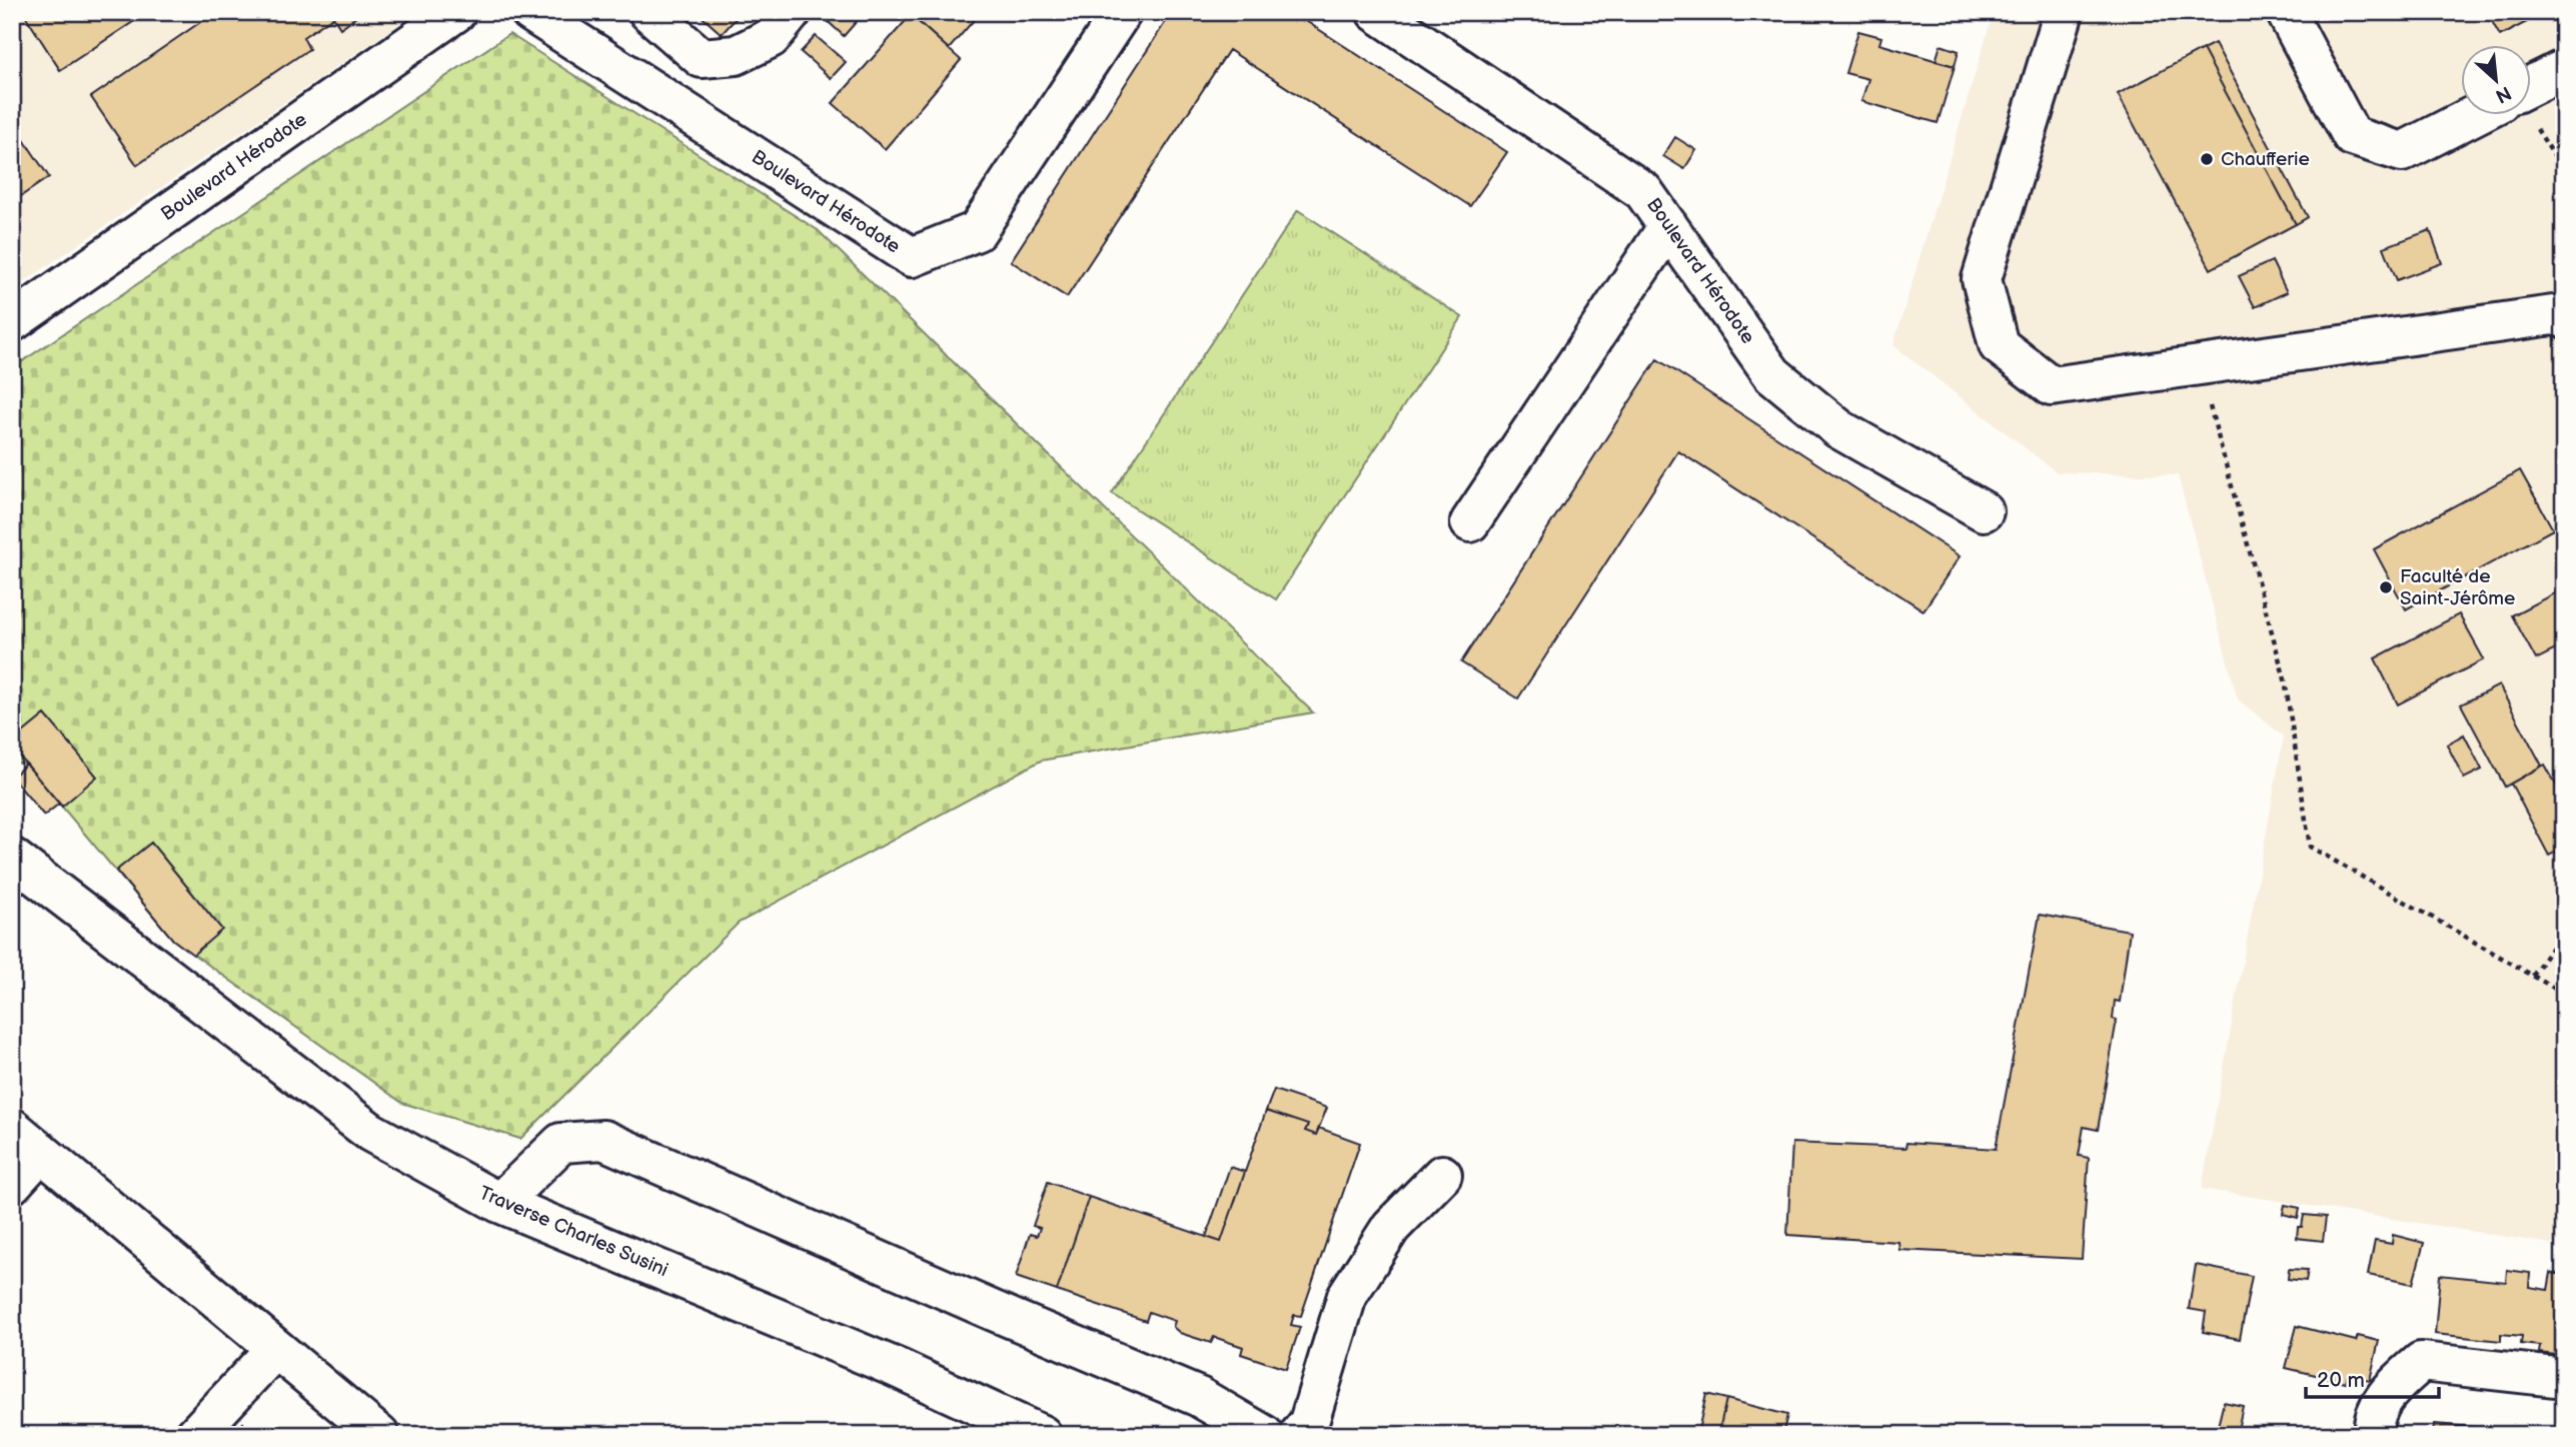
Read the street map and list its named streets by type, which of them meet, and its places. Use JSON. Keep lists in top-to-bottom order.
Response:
{
  "streets": {
    "street": ["Boulevard Hérodote", "Traverse Charles Susini"]
  },
  "places": ["Chaufferie", "Faculté de Saint-Jérôme"],
  "scale_bar": "20 m",
  "north": "bottom right"
}
